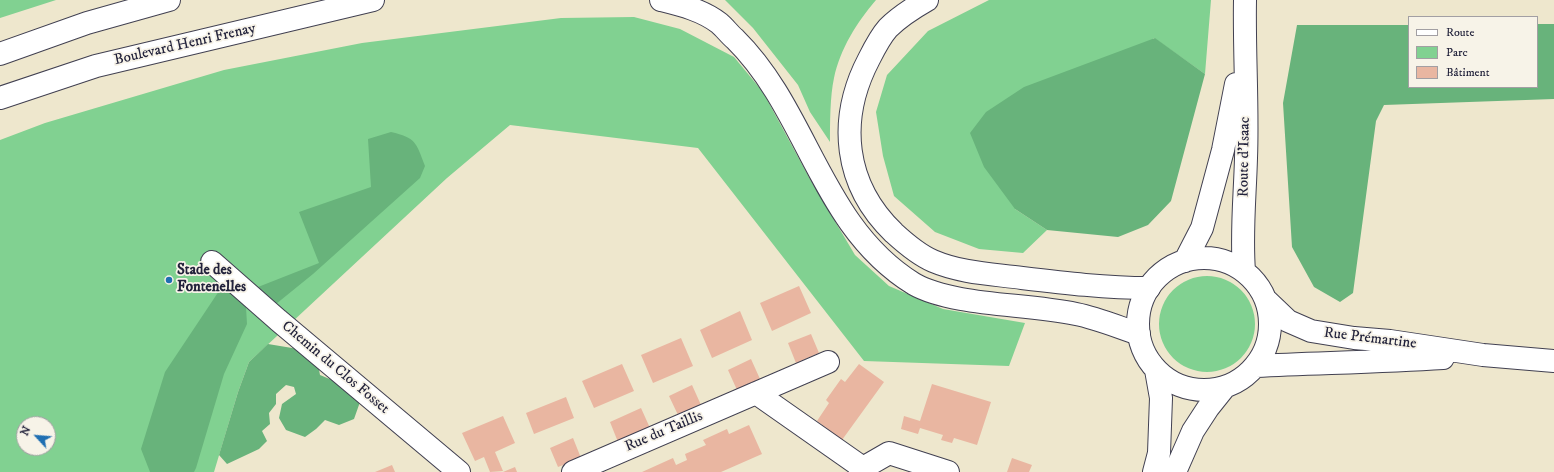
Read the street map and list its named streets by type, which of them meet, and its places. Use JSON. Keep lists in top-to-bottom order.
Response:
{
  "streets": {
    "main road": [
      "Boulevard Henri Frenay",
      "Route d'Isaac",
      "Rue Prémartine",
      "Chemin du Clos Fosset",
      "Rue du Taillis"
    ]
  },
  "crossings": [
    ["Route d'Isaac", "Rue Prémartine"]
  ],
  "places": ["Stade des Fontenelles"],
  "legend": ["Route", "Parc", "Bâtiment"],
  "north": "top left"
}
